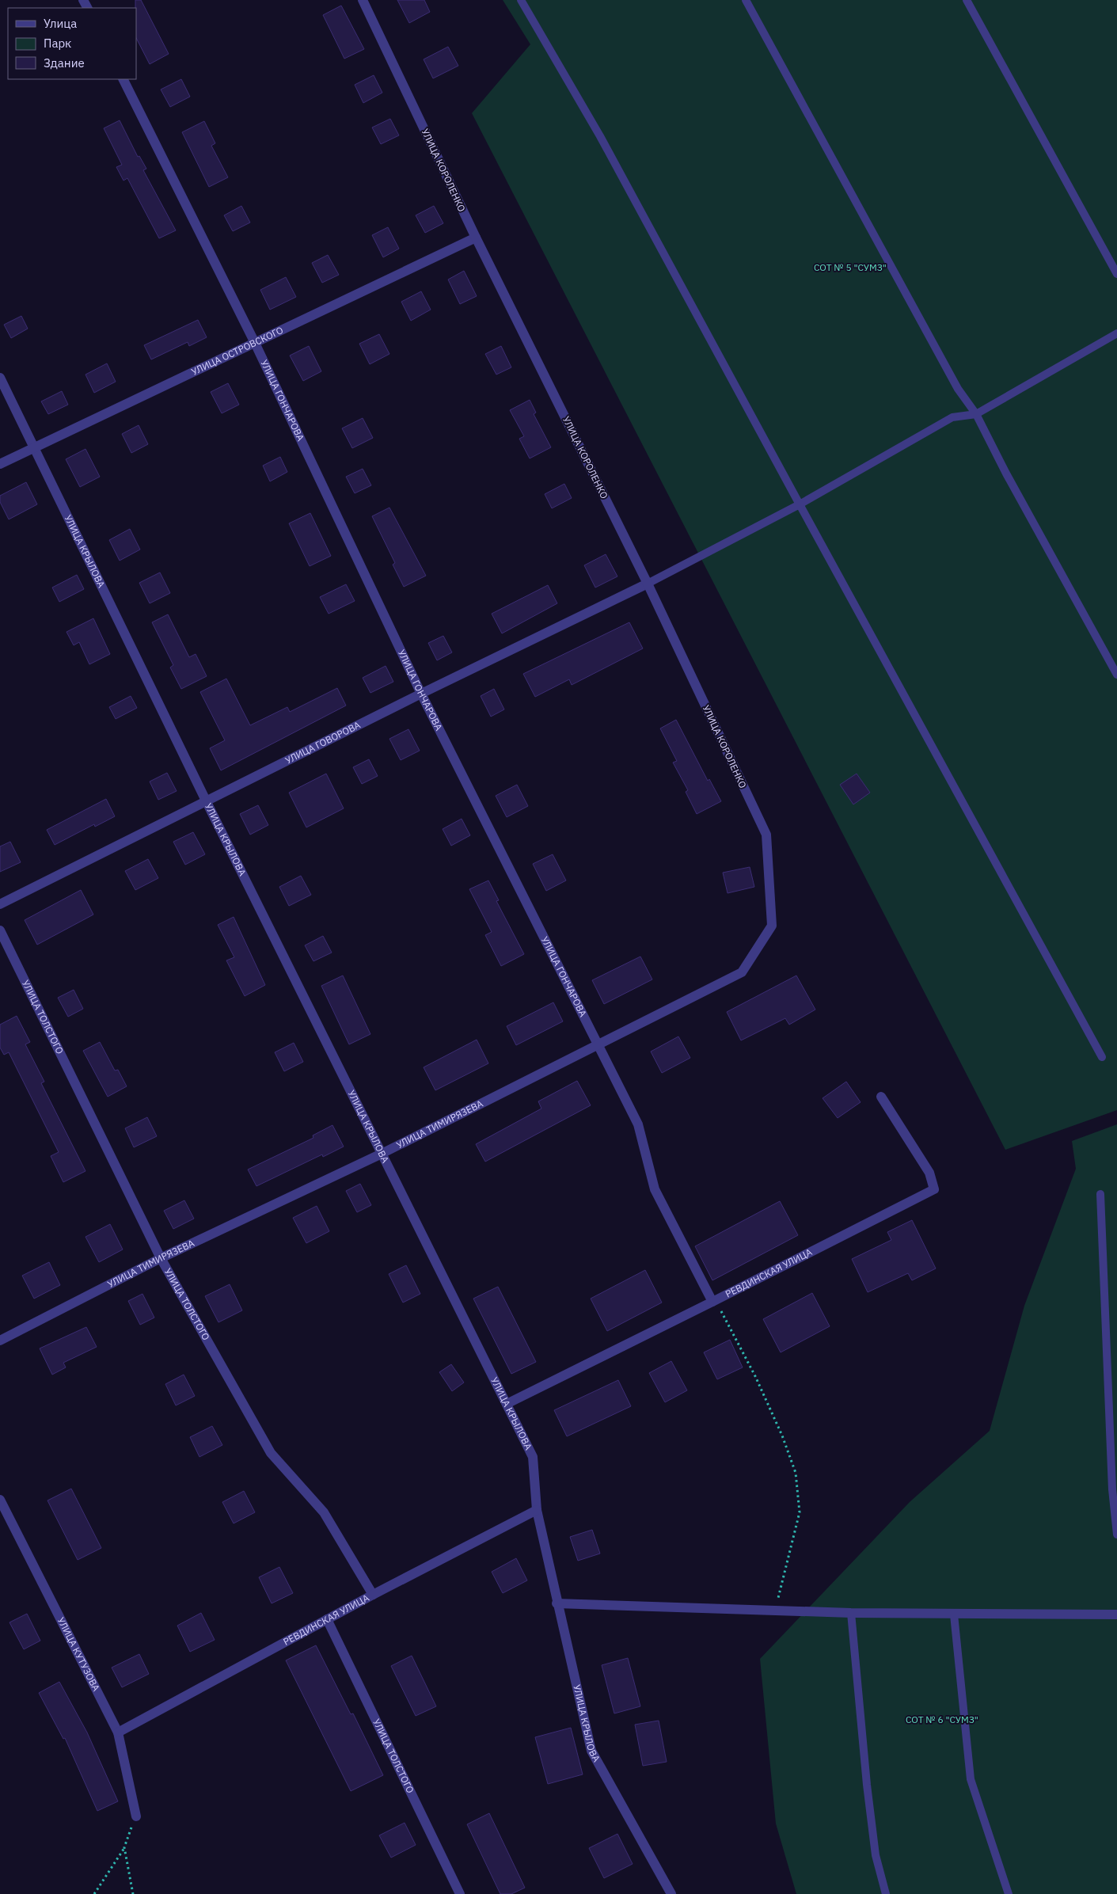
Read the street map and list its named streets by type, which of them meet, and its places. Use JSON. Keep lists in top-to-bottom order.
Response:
{
  "streets": {
    "street": [
      "УЛИЦА КОРОЛЕНКО",
      "УЛИЦА ОСТРОВСКОГО",
      "УЛИЦА ГОНЧАРОВА",
      "УЛИЦА КРЫЛОВА",
      "УЛИЦА ГОВОРОВА",
      "УЛИЦА ТОЛСТОГО",
      "УЛИЦА ТИМИРЯЗЕВА",
      "РЕВДИНСКАЯ УЛИЦА",
      "УЛИЦА КУТУЗОВА"
    ]
  },
  "crossings": [
    ["УЛИЦА КОРОЛЕНКО", "УЛИЦА ОСТРОВСКОГО"],
    ["УЛИЦА КОРОЛЕНКО", "УЛИЦА ГОВОРОВА"],
    ["УЛИЦА КОРОЛЕНКО", "УЛИЦА ТИМИРЯЗЕВА"],
    ["УЛИЦА ОСТРОВСКОГО", "УЛИЦА ГОНЧАРОВА"],
    ["УЛИЦА ОСТРОВСКОГО", "УЛИЦА КРЫЛОВА"],
    ["УЛИЦА ГОНЧАРОВА", "УЛИЦА ГОВОРОВА"],
    ["УЛИЦА ГОНЧАРОВА", "УЛИЦА ТИМИРЯЗЕВА"],
    ["УЛИЦА ГОНЧАРОВА", "РЕВДИНСКАЯ УЛИЦА"],
    ["УЛИЦА КРЫЛОВА", "УЛИЦА ГОВОРОВА"],
    ["УЛИЦА КРЫЛОВА", "УЛИЦА ТИМИРЯЗЕВА"],
    ["УЛИЦА КРЫЛОВА", "РЕВДИНСКАЯ УЛИЦА"],
    ["УЛИЦА ТОЛСТОГО", "УЛИЦА ТИМИРЯЗЕВА"],
    ["УЛИЦА ТОЛСТОГО", "РЕВДИНСКАЯ УЛИЦА"],
    ["РЕВДИНСКАЯ УЛИЦА", "УЛИЦА КУТУЗОВА"]
  ],
  "parks": ["СОТ № 5 \"СУМЗ\"", "СОТ № 6 \"СУМЗ\""],
  "legend": ["Улица", "Парк", "Здание"]
}
